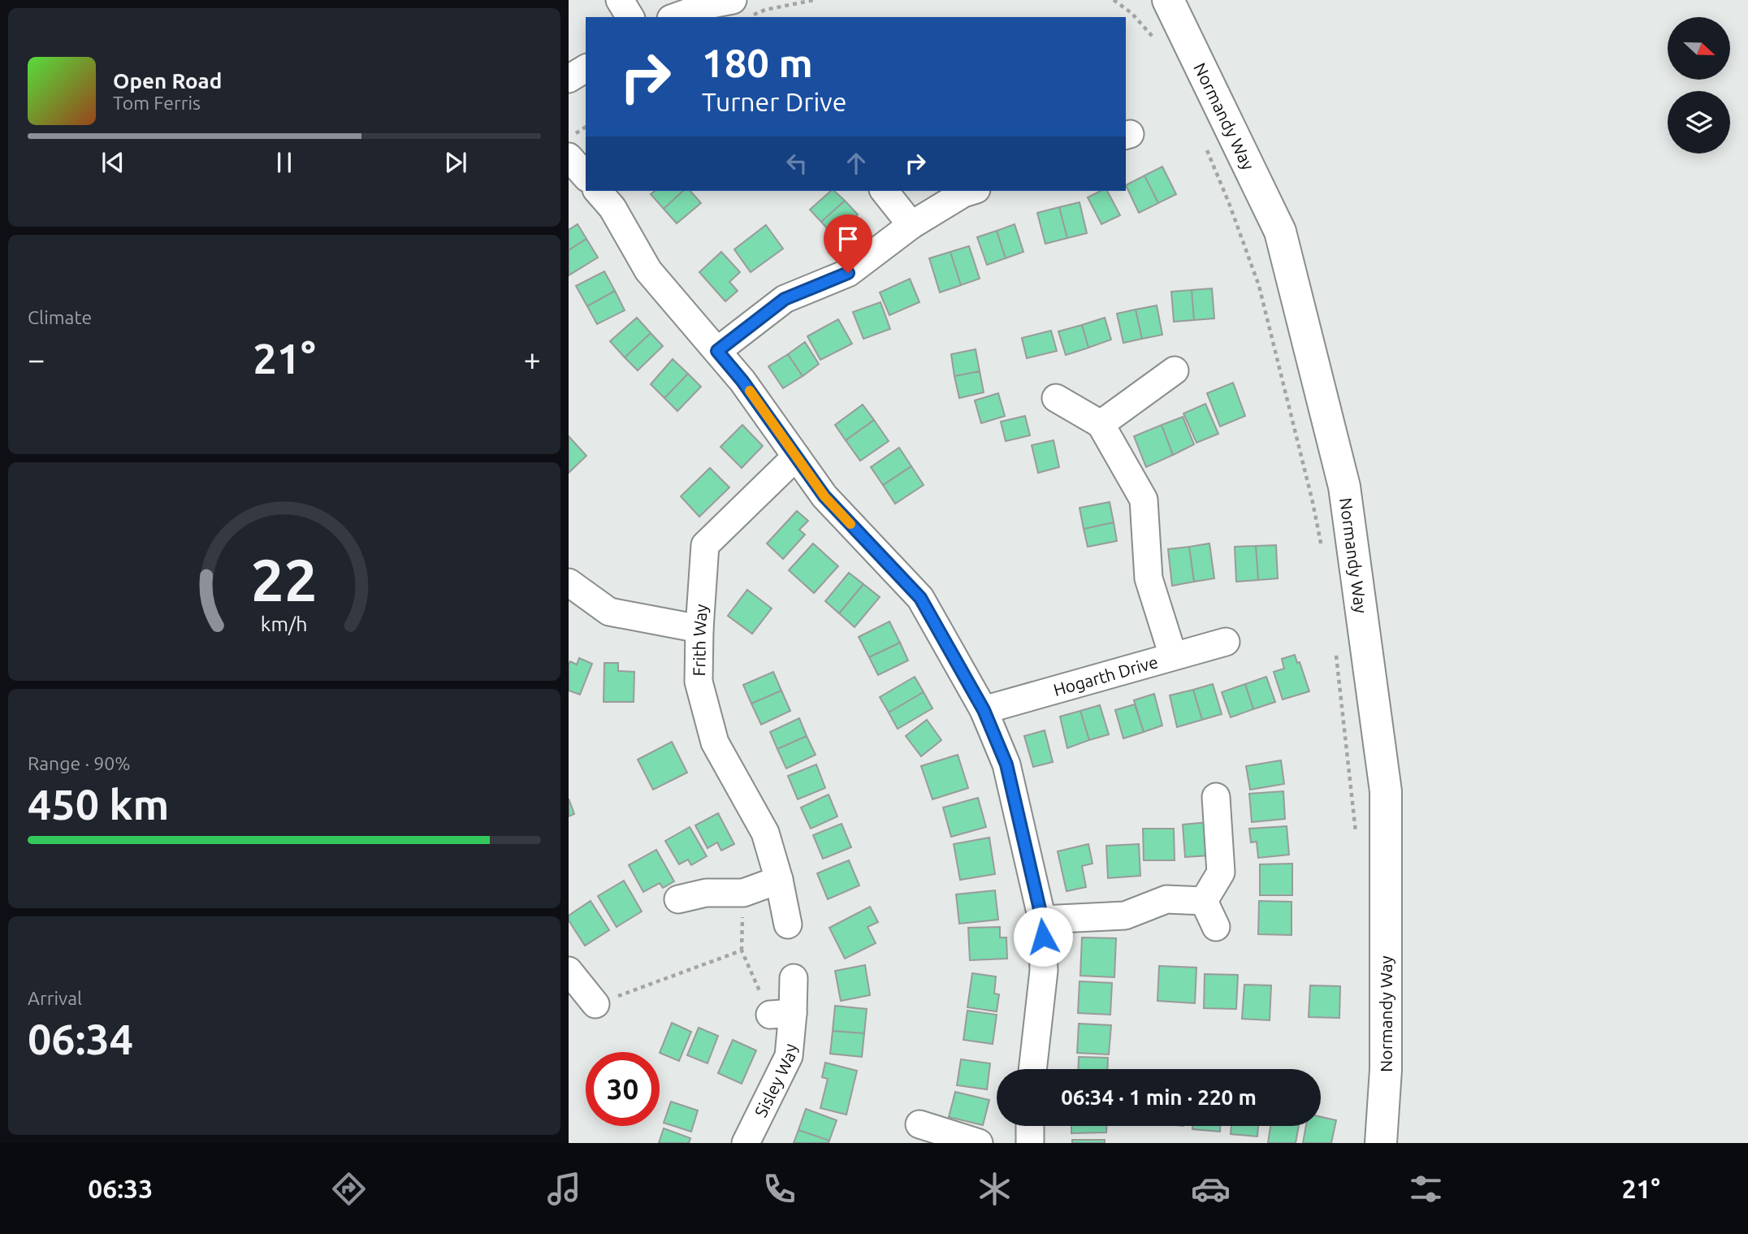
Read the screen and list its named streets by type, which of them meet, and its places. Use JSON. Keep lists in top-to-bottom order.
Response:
{
  "streets": {
    "main road": ["Normandy Way"],
    "street": ["Frith Way", "Hogarth Drive", "Sisley Way"]
  },
  "north": "right",
  "page": {
    "turn": ["180 m", "Turner Drive"],
    "song": ["Open Road", "Tom Ferris"],
    "tile": [
      "Climate",
      ["Range · 90%", "450 km"],
      ["Arrival", "06:34"]
    ],
    "heat": ["−", "21°", "+"],
    "limit": "30",
    "trip": "06:34 · 1 min · 220 m",
    "tabs": ["06:33", "21°"],
    "gauge": ["22", "km/h"]
  }
}
